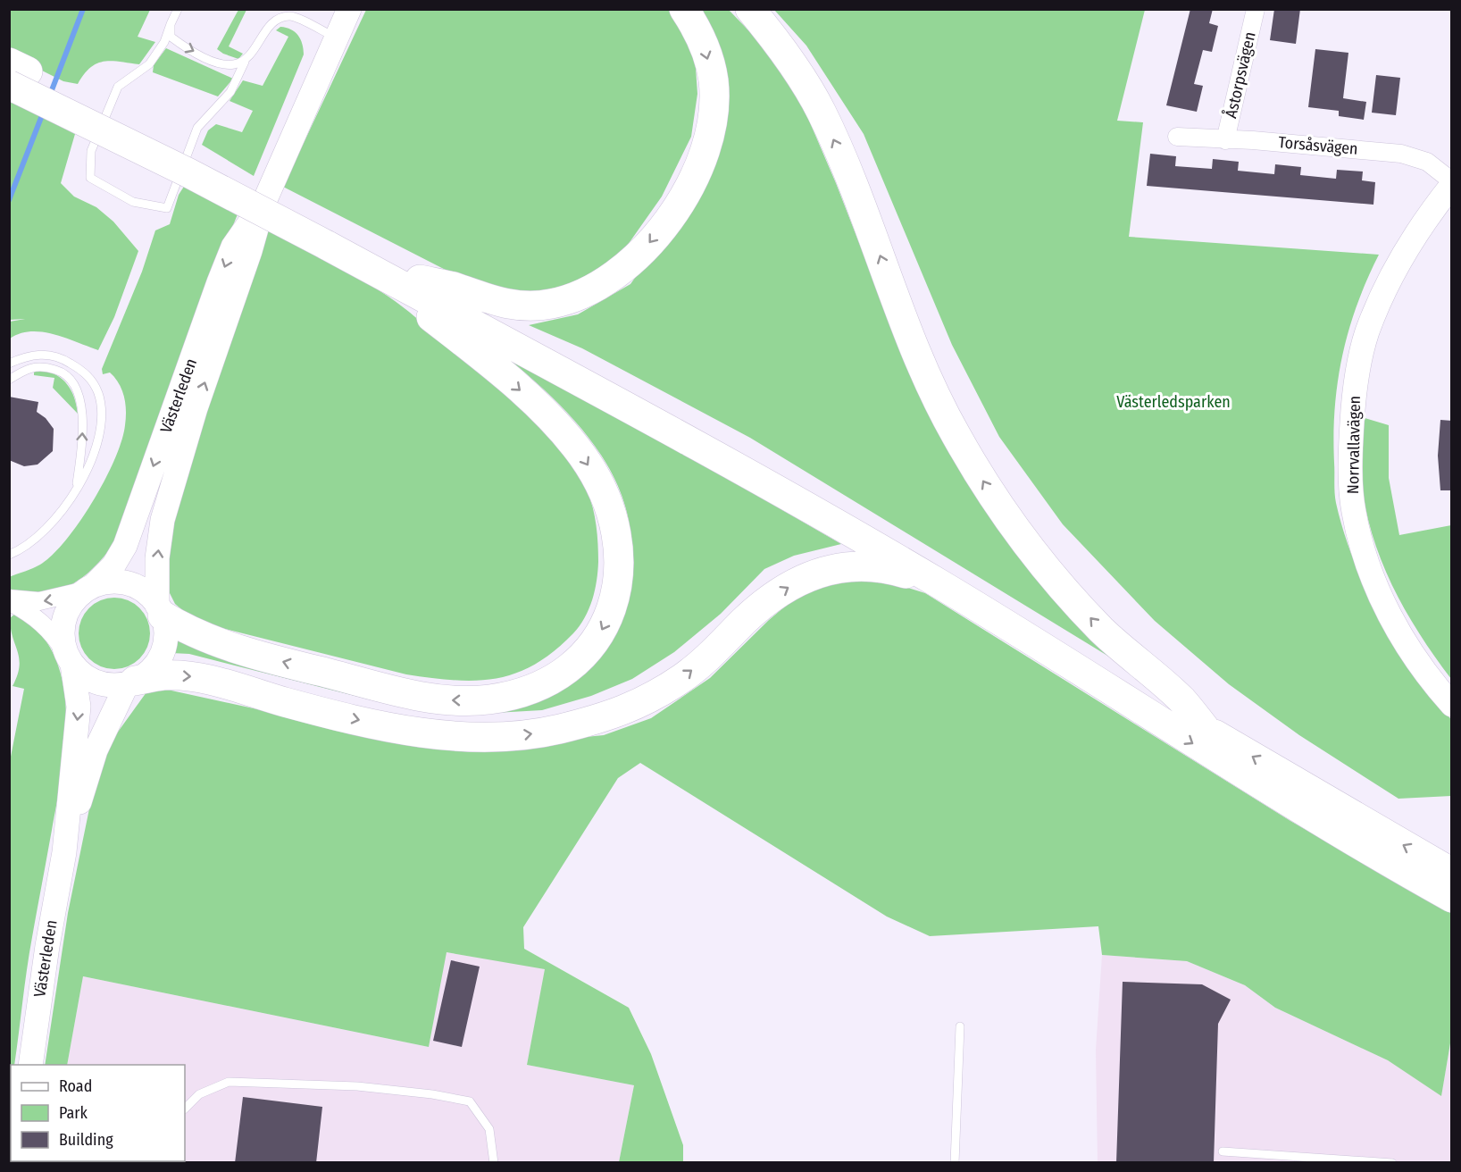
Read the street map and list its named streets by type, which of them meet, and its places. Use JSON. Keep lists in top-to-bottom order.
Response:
{
  "streets": {
    "main road": ["Västerleden", "Norrvallavägen"],
    "street": ["Åstorpsvägen", "Torsåsvägen"]
  },
  "crossings": [
    ["Åstorpsvägen", "Torsåsvägen"],
    ["Torsåsvägen", "Norrvallavägen"]
  ],
  "parks": ["Västerledsparken"],
  "legend": ["Road", "Park", "Building"]
}
